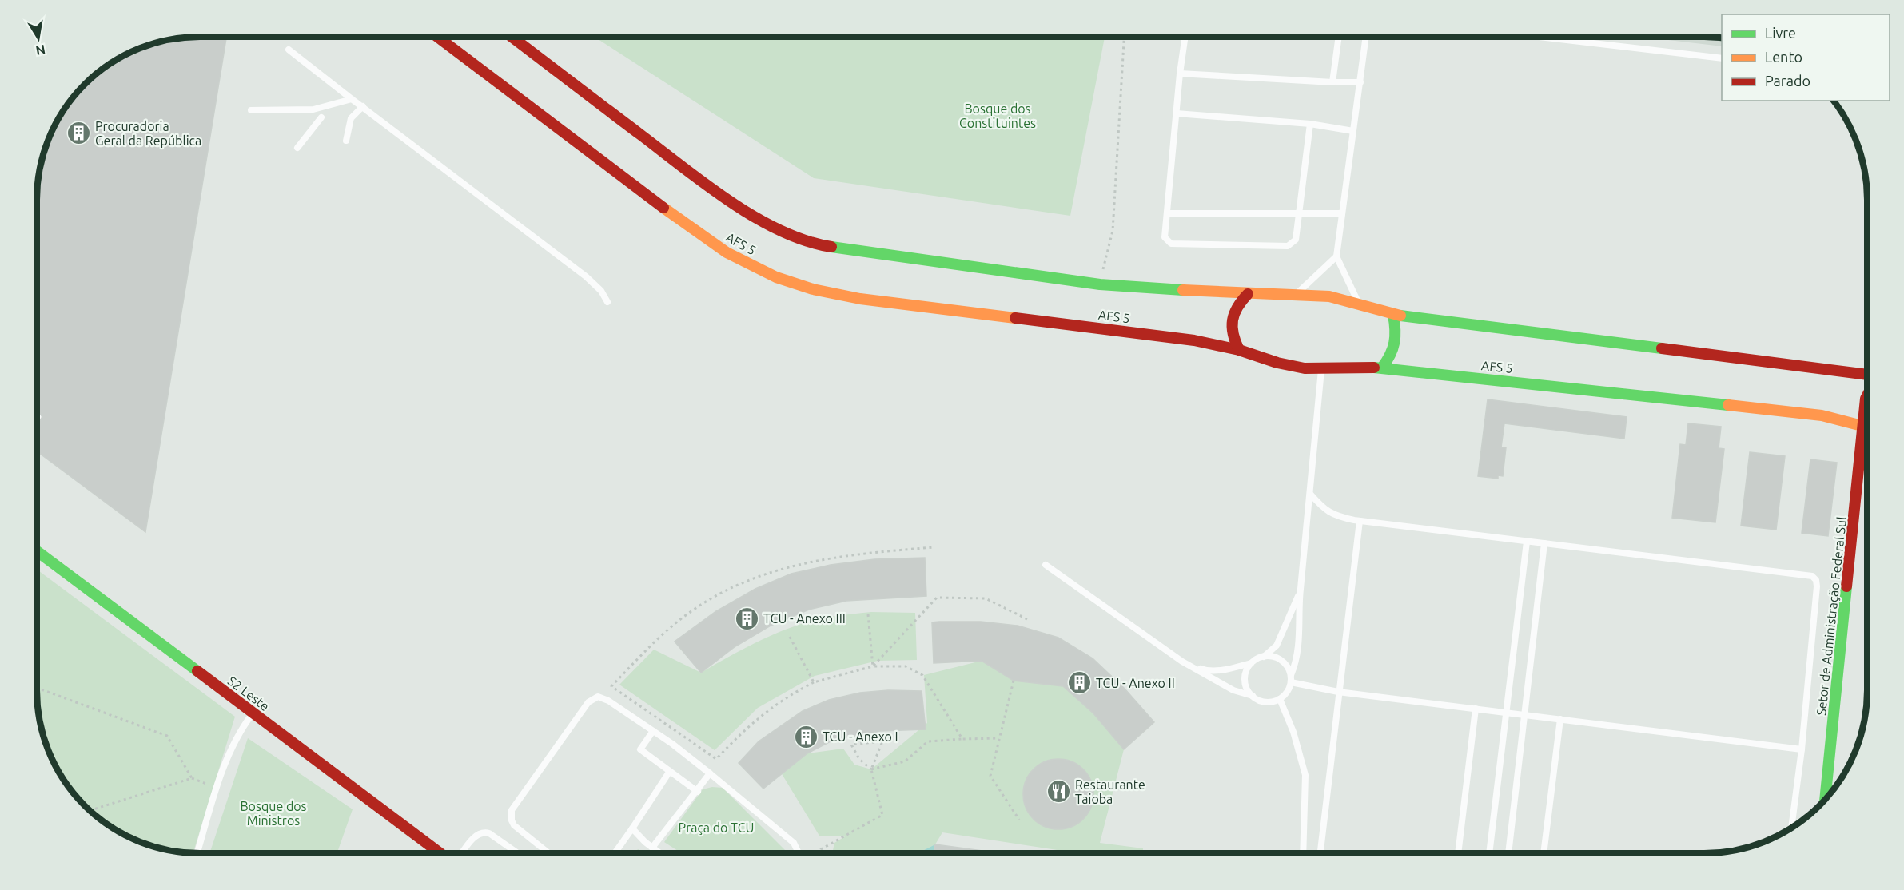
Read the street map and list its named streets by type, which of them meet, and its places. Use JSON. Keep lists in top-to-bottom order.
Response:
{
  "streets": {
    "main road": ["AFS 5", "Setor de Administração Federal Sul", "S2 Leste"]
  },
  "crossings": [
    ["AFS 5", "Setor de Administração Federal Sul"]
  ],
  "parks": ["Bosque dos Constituintes", "Bosque dos Ministros", "Praça do TCU"],
  "places": {
    "building": [
      "Procuradoria Geral da República",
      "TCU - Anexo III",
      "TCU - Anexo II",
      "TCU - Anexo I"
    ],
    "restaurant": ["Restaurante Taioba"]
  },
  "legend": ["Livre", "Lento", "Parado"],
  "north": "bottom"
}
